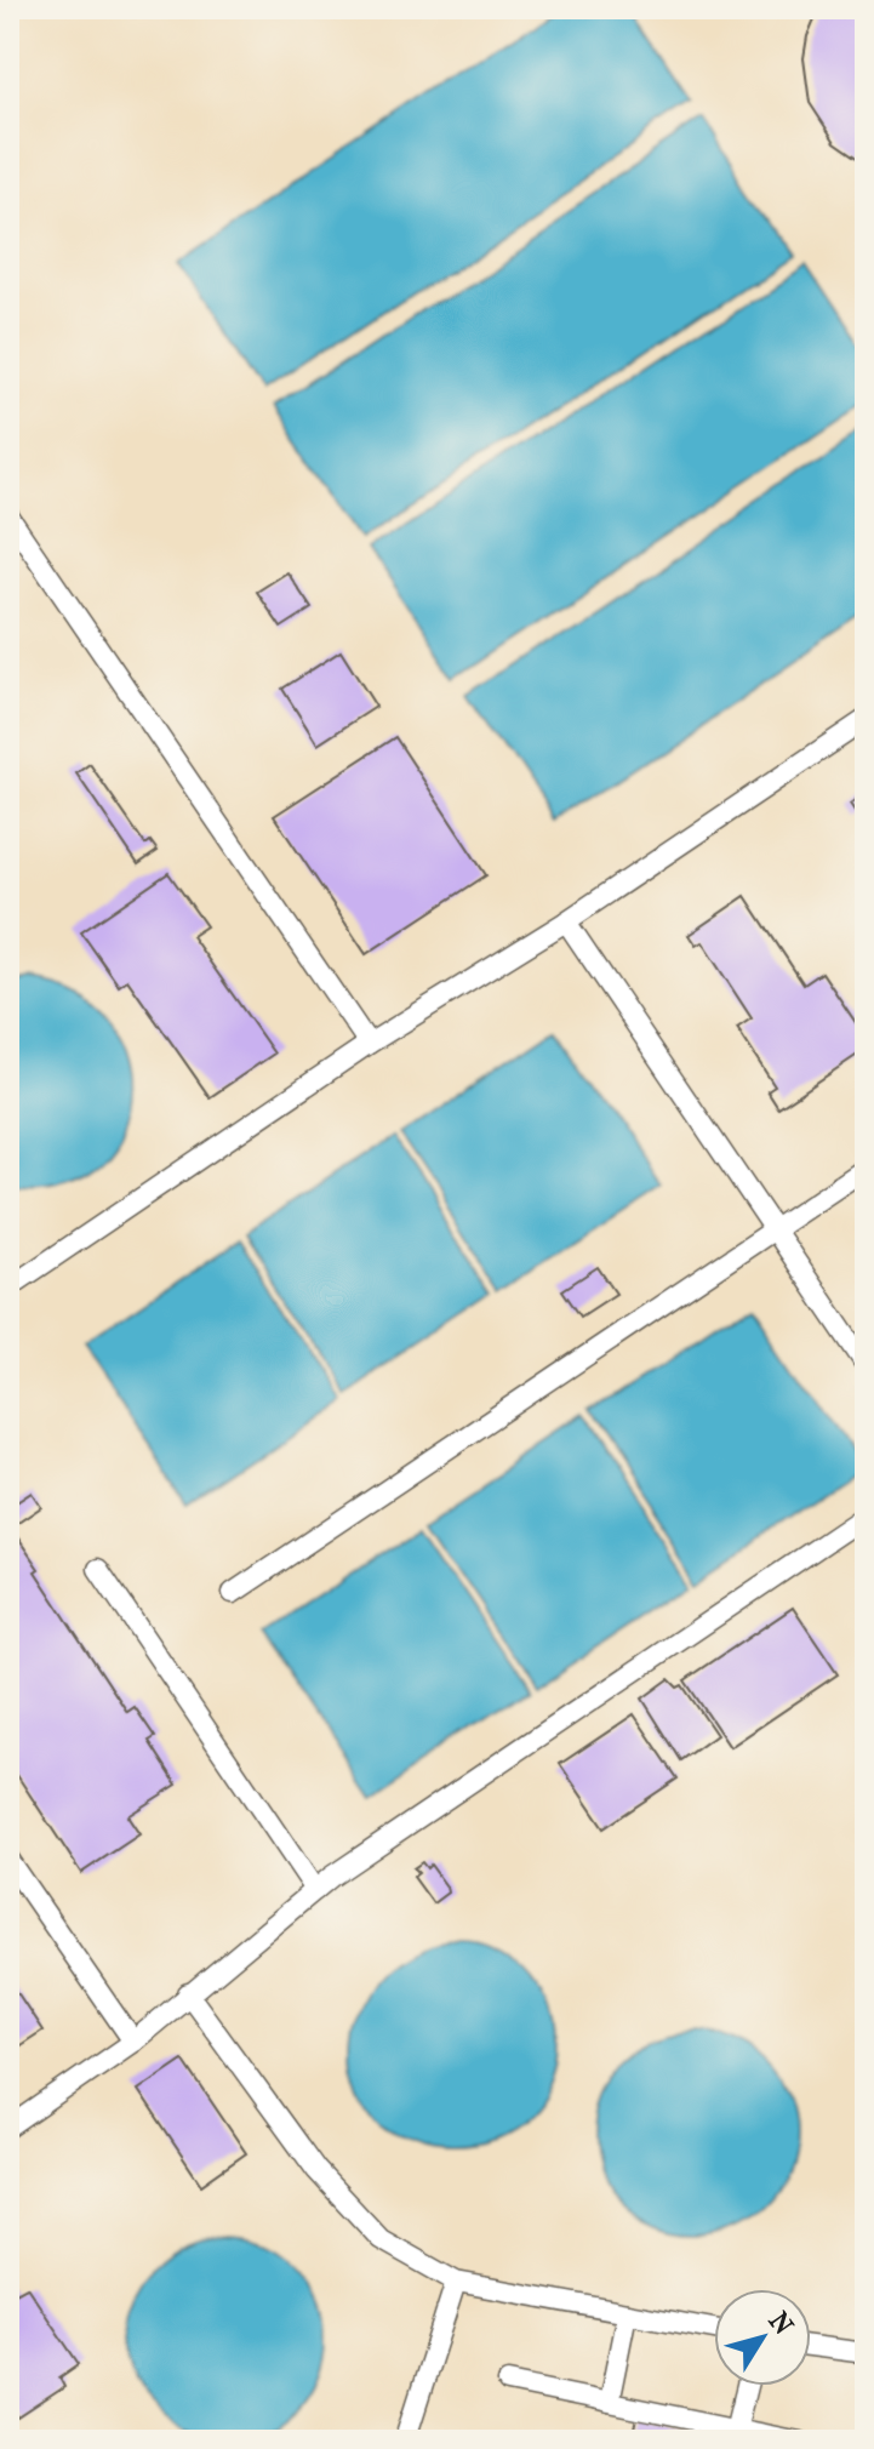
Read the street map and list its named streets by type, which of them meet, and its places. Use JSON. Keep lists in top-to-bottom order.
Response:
{
  "north": "top right"
}
